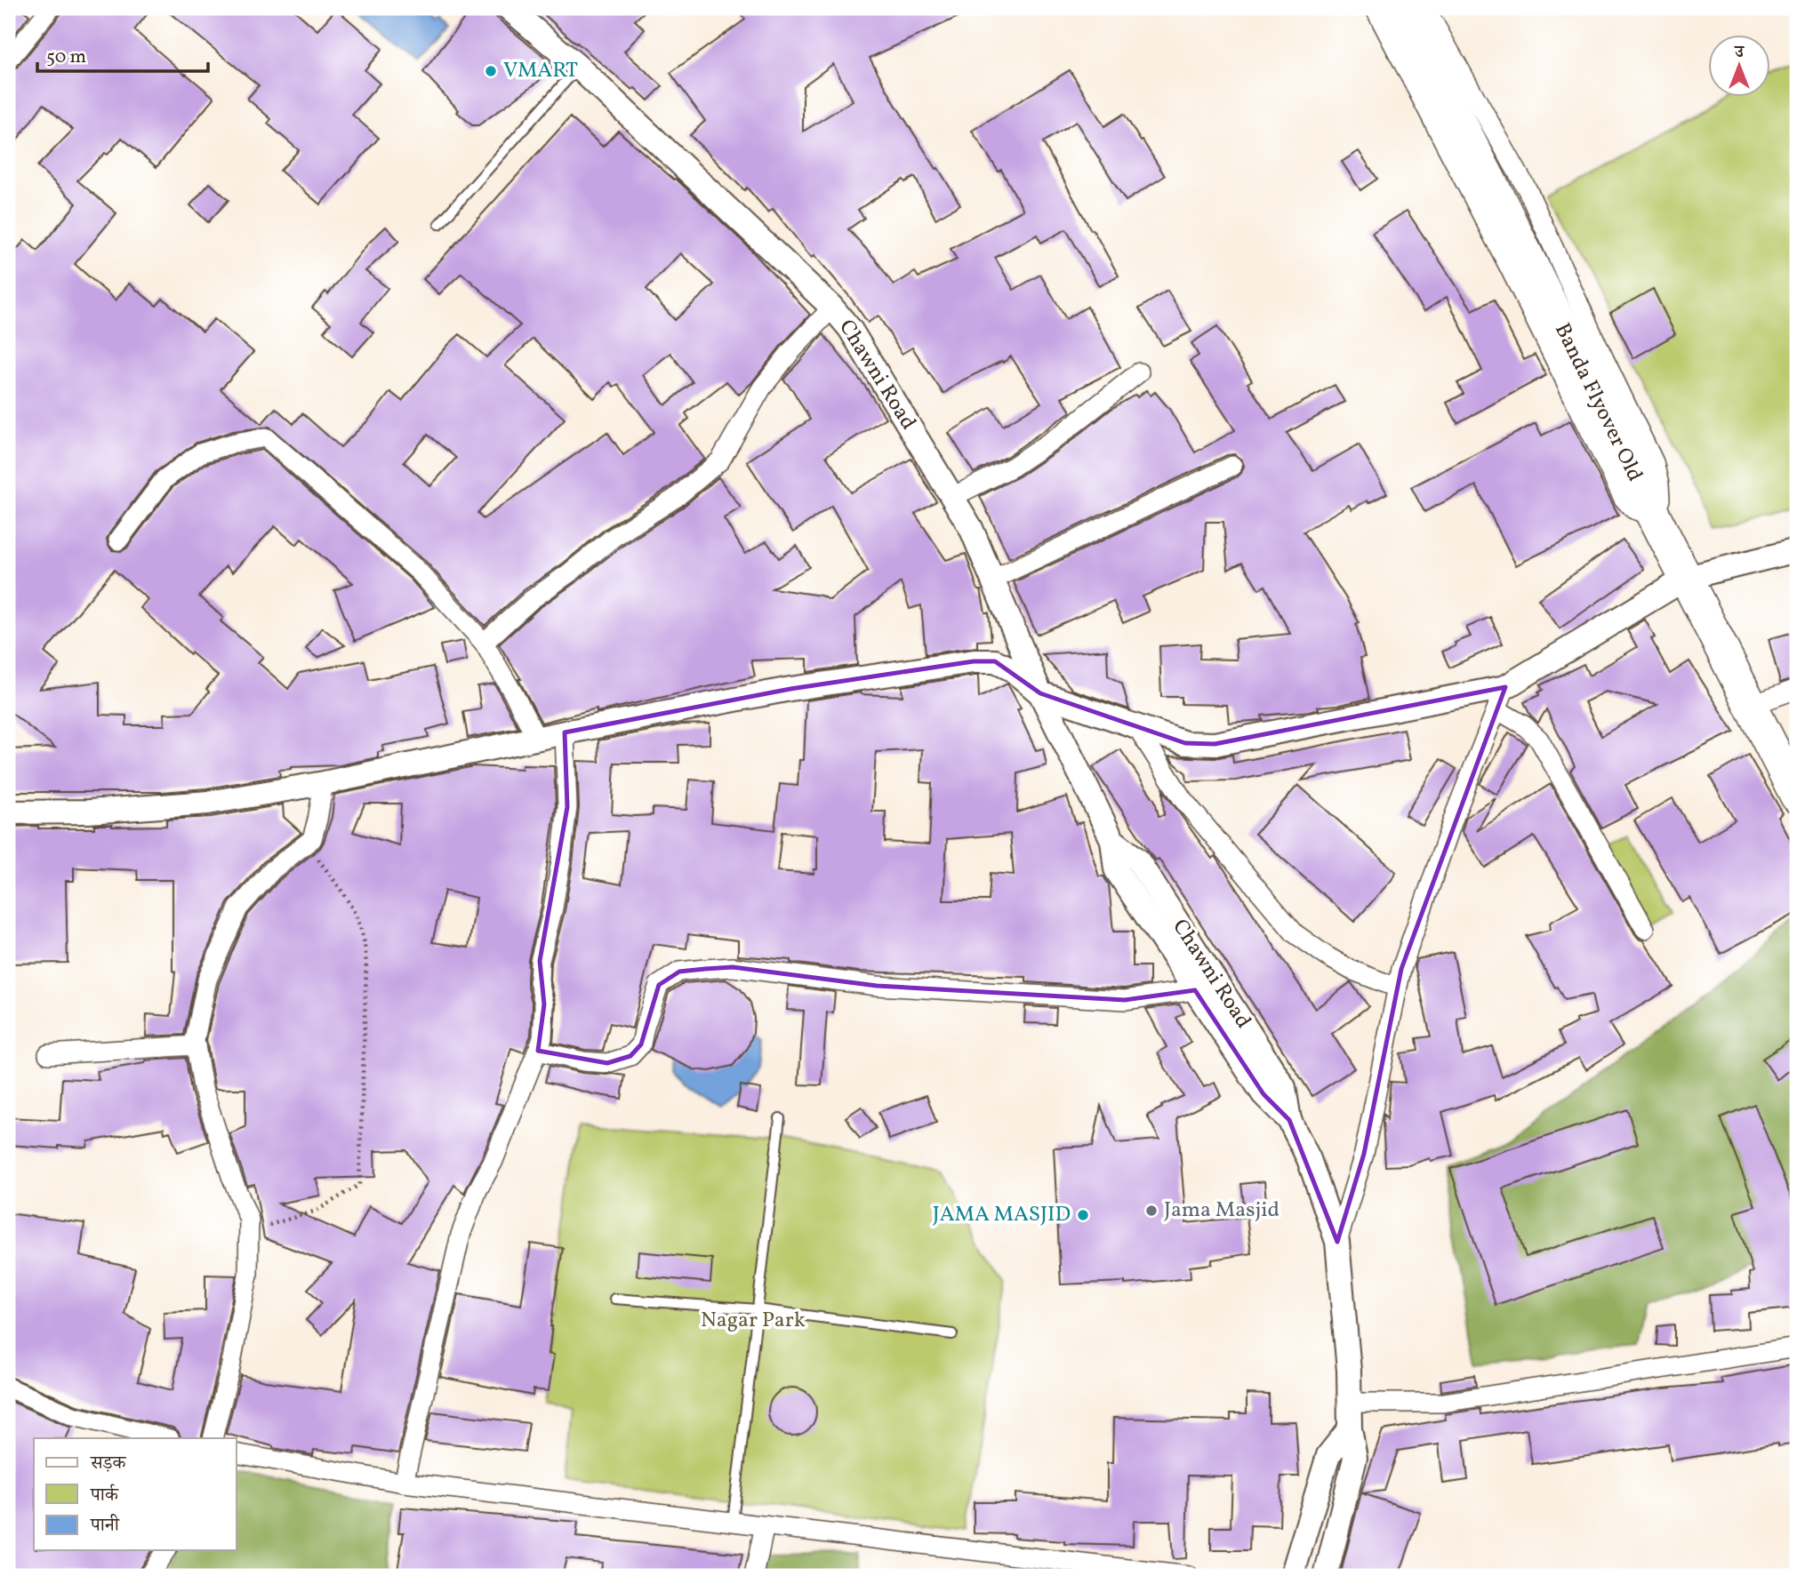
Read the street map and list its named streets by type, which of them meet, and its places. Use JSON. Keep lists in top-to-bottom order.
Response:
{
  "streets": {
    "highway": ["Banda Flyover Old"],
    "street": ["Chawni Road"]
  },
  "parks": ["Nagar Park"],
  "places": ["VMART", "Jama Masjid", "JAMA MASJID"],
  "legend": ["सड़क", "पार्क", "पानी"],
  "scale_bar": "50 m",
  "north": "top"
}
